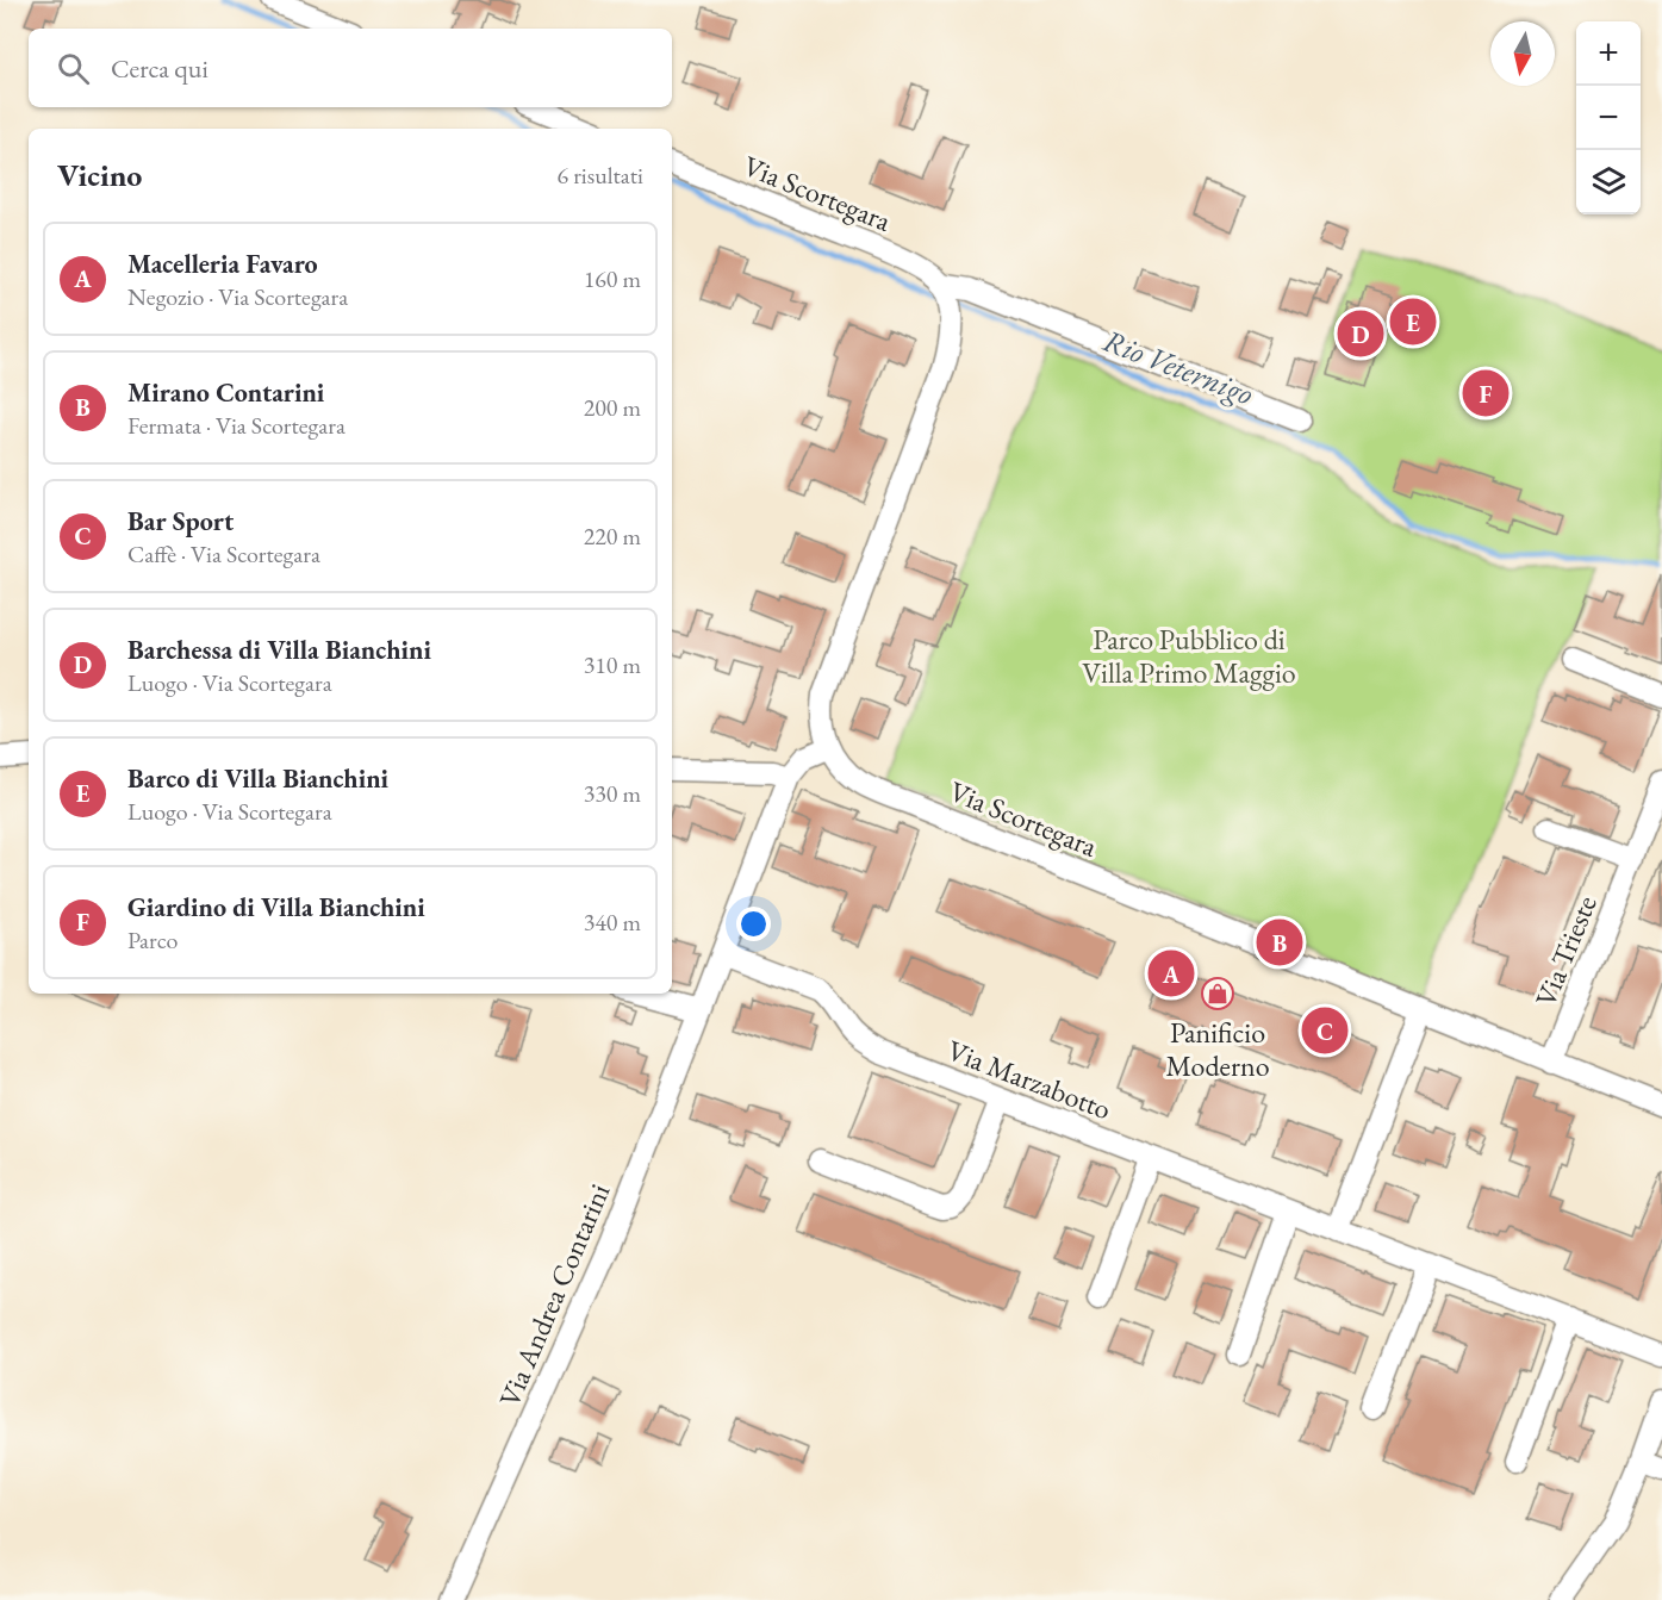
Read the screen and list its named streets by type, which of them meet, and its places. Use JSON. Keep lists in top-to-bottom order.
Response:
{
  "streets": {
    "street": [
      "Via Scortegara",
      "Via Trieste",
      "Via Marzabotto",
      "Via Andrea Contarini"
    ]
  },
  "crossings": [
    ["Via Scortegara", "Via Trieste"],
    ["Via Scortegara", "Via Andrea Contarini"],
    ["Via Marzabotto", "Via Andrea Contarini"]
  ],
  "water": ["Rio Veternigo"],
  "parks": ["Parco Pubblico di Villa Primo Maggio"],
  "places": {
    "shop": ["Panificio Moderno"]
  },
  "north": "bottom",
  "page": {
    "map_buttons": ["+", "−"],
    "search": "Cerca qui",
    "heading": ["Vicino", "6 risultati"],
    "list": [
      {
        "mark": "A",
        "name": "Macelleria Favaro",
        "note": "Negozio · Via Scortegara",
        "value": "160 m"
      },
      {
        "mark": "B",
        "name": "Mirano Contarini",
        "note": "Fermata · Via Scortegara",
        "value": "200 m"
      },
      {
        "mark": "C",
        "name": "Bar Sport",
        "note": "Caffè · Via Scortegara",
        "value": "220 m"
      },
      {
        "mark": "D",
        "name": "Barchessa di Villa Bianchini",
        "note": "Luogo · Via Scortegara",
        "value": "310 m"
      },
      {
        "mark": "E",
        "name": "Barco di Villa Bianchini",
        "note": "Luogo · Via Scortegara",
        "value": "330 m"
      },
      {
        "mark": "F",
        "name": "Giardino di Villa Bianchini",
        "note": "Parco",
        "value": "340 m"
      }
    ],
    "pins": [
      "E",
      "D",
      "F",
      "B",
      "A",
      "C"
    ]
  }
}
